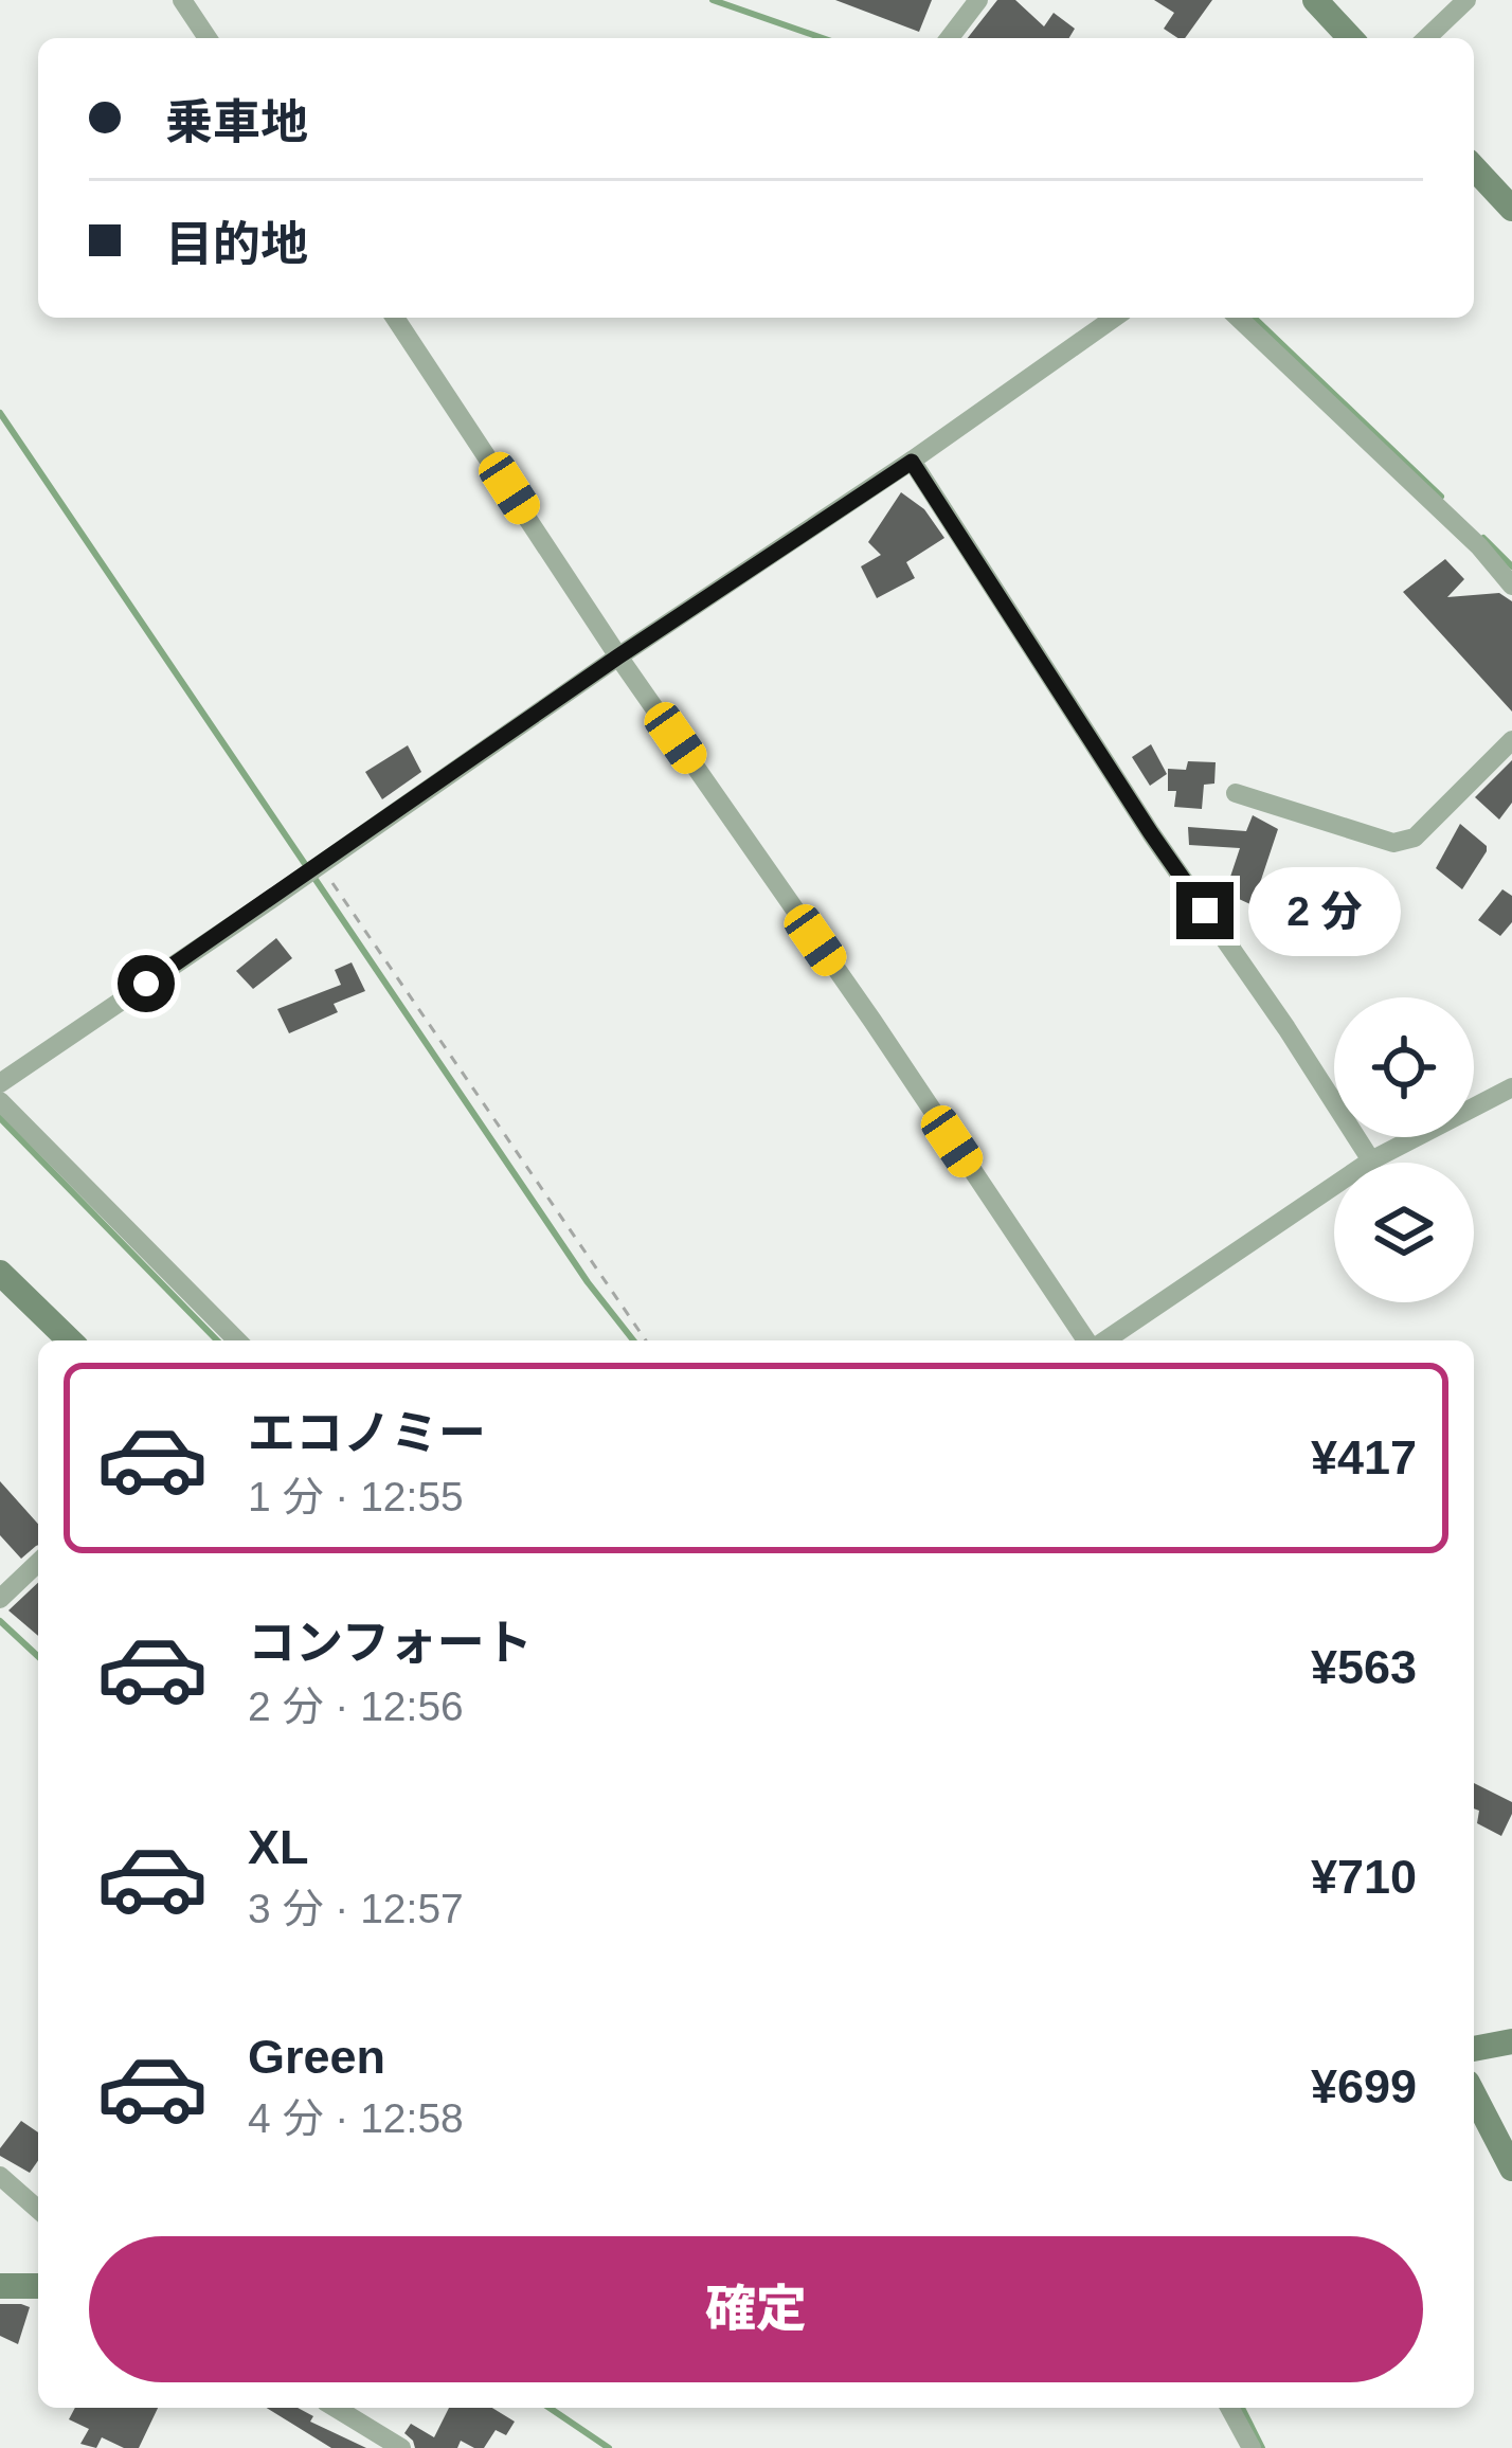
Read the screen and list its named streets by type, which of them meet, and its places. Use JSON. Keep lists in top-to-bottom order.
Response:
{
  "page": {
    "banner": ["乗車地", "目的地"],
    "bubble": "2 分",
    "list": [
      {
        "name": "エコノミー",
        "note": "1 分 · 12:55",
        "value": "¥417"
      },
      {
        "name": "コンフォート",
        "note": "2 分 · 12:56",
        "value": "¥563"
      },
      {
        "name": "XL",
        "note": "3 分 · 12:57",
        "value": "¥710"
      },
      {
        "name": "Green",
        "note": "4 分 · 12:58",
        "value": "¥699"
      }
    ],
    "buttons": "確定"
  }
}
